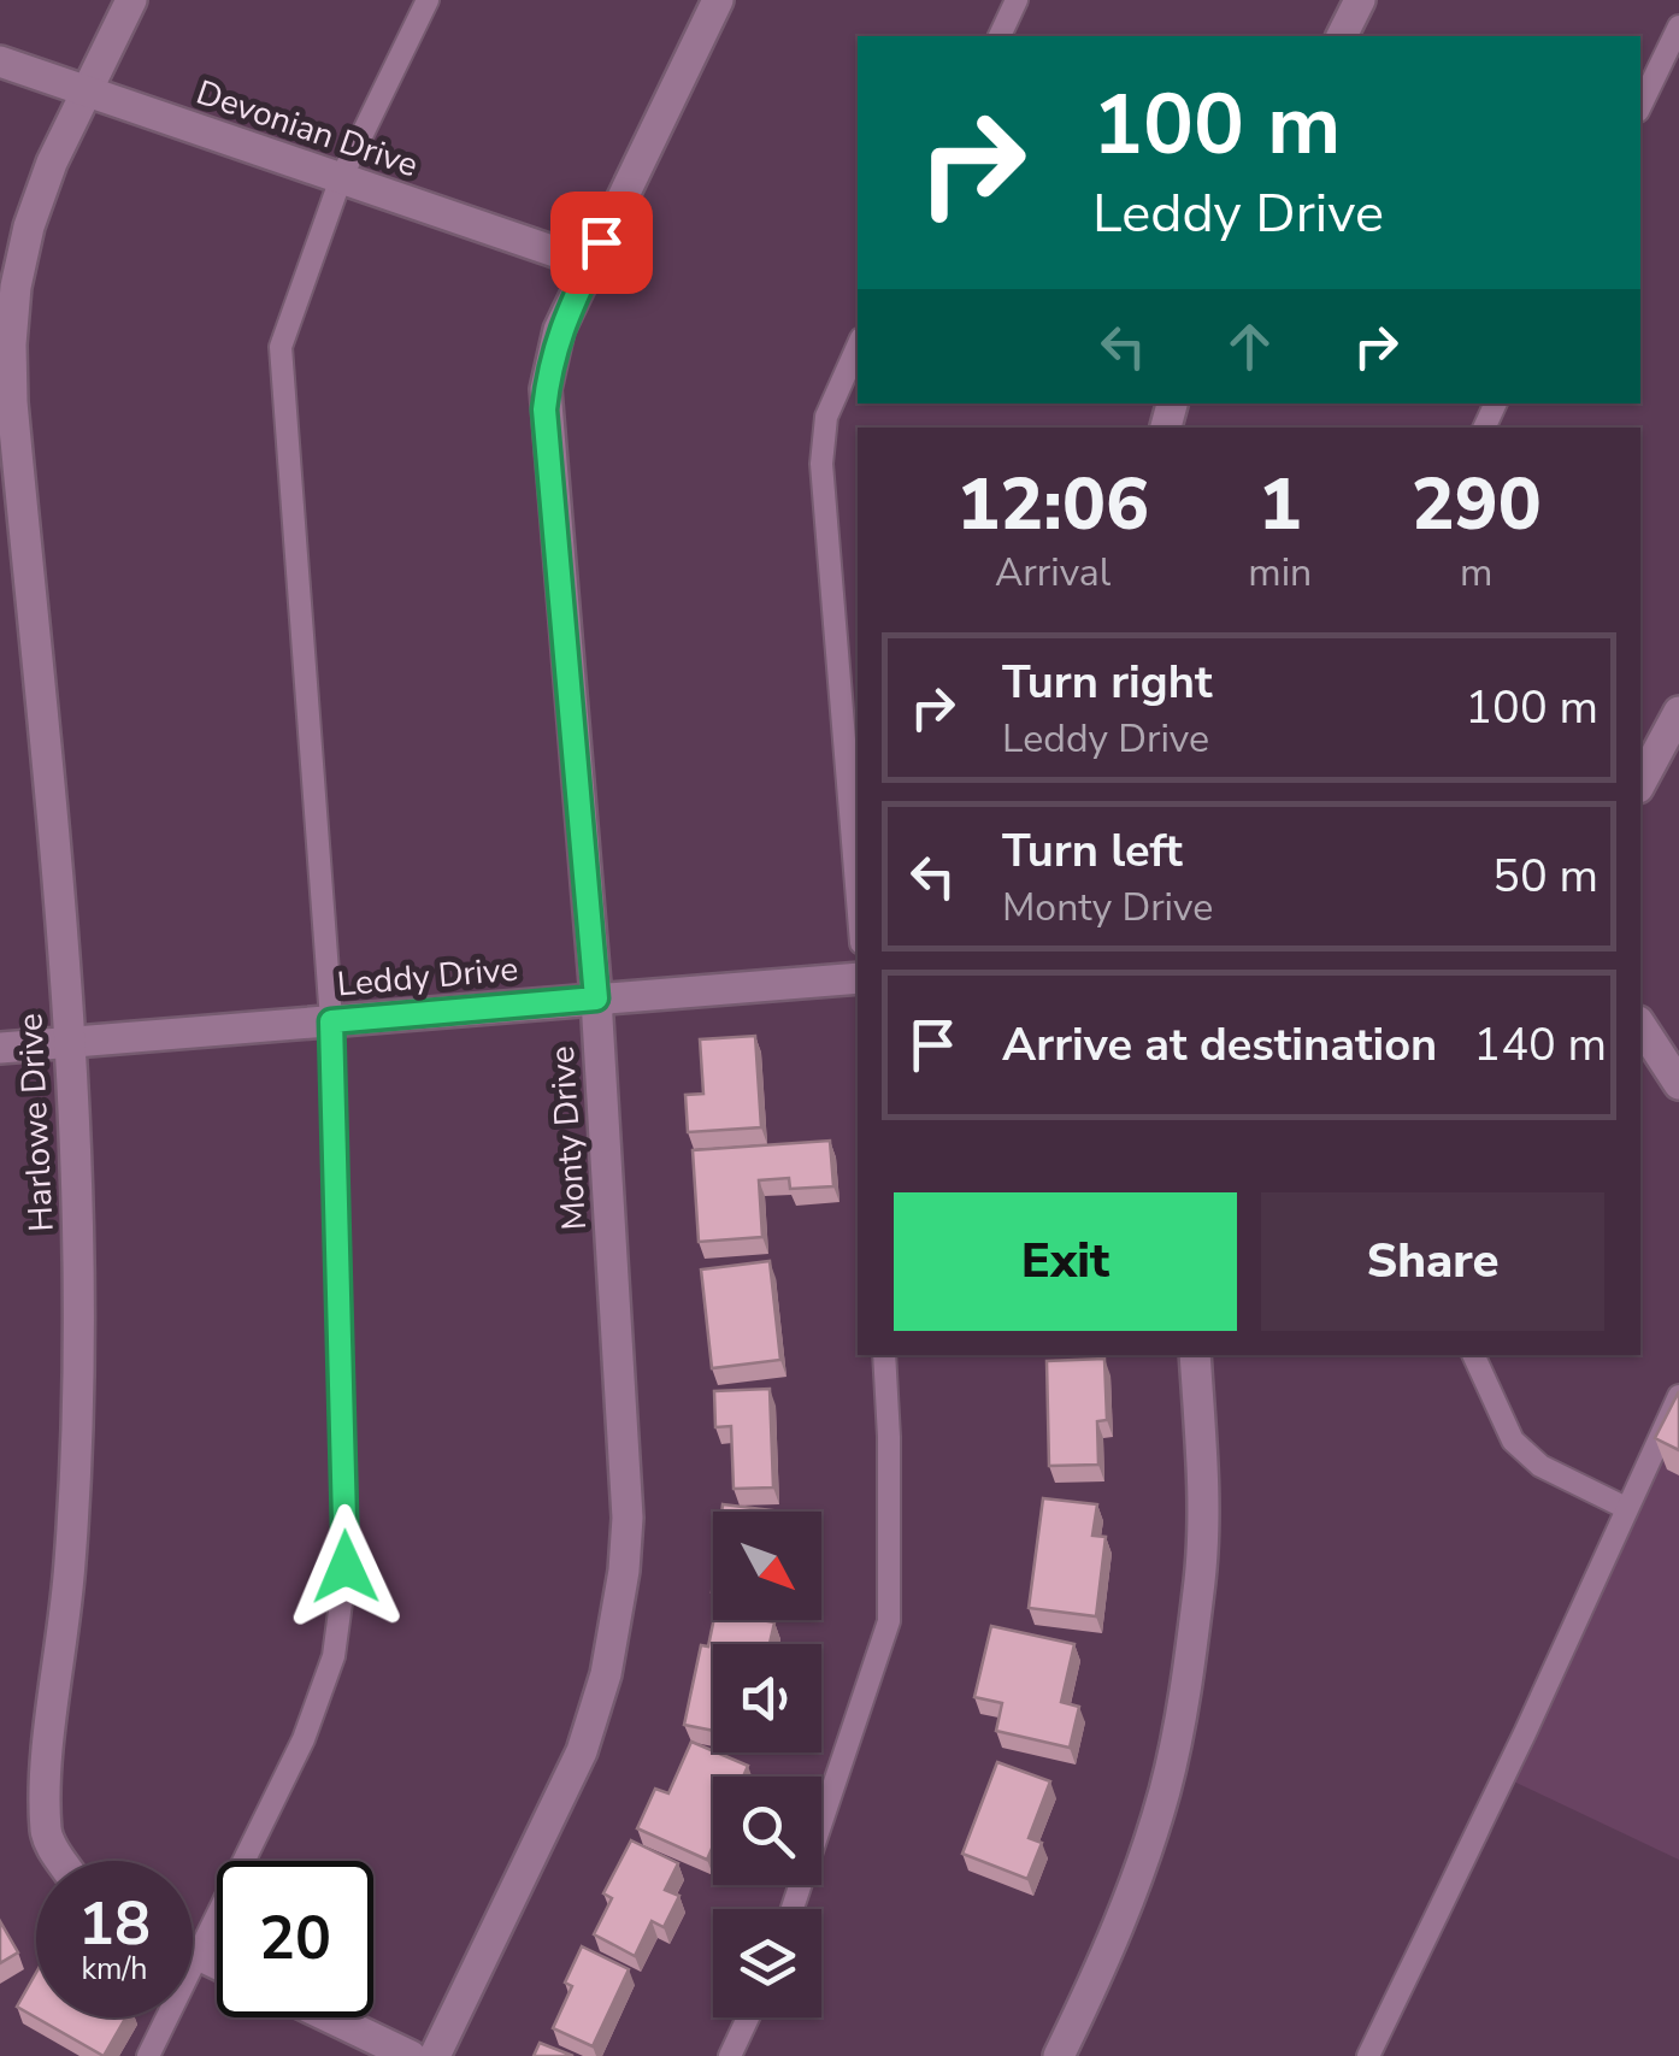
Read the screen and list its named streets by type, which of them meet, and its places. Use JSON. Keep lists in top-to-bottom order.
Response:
{
  "streets": {
    "street": [
      "Devonian Drive",
      "Leddy Drive",
      "Harlowe Drive",
      "Monty Drive"
    ]
  },
  "crossings": [
    ["Devonian Drive", "Harlowe Drive"],
    ["Devonian Drive", "Monty Drive"],
    ["Leddy Drive", "Harlowe Drive"],
    ["Leddy Drive", "Monty Drive"]
  ],
  "north": "bottom right",
  "page": {
    "turn": ["100 m", "Leddy Drive"],
    "eta": [
      "12:06",
      "Arrival",
      "1",
      "min",
      "290",
      "m"
    ],
    "list": [
      {
        "name": "Turn right",
        "note": "Leddy Drive",
        "value": "100 m"
      },
      {
        "name": "Turn left",
        "note": "Monty Drive",
        "value": "50 m"
      },
      {
        "name": "Arrive at destination",
        "value": "140 m"
      }
    ],
    "buttons": ["Exit", "Share"],
    "speed": "18 km/h",
    "limit": "20"
  }
}
